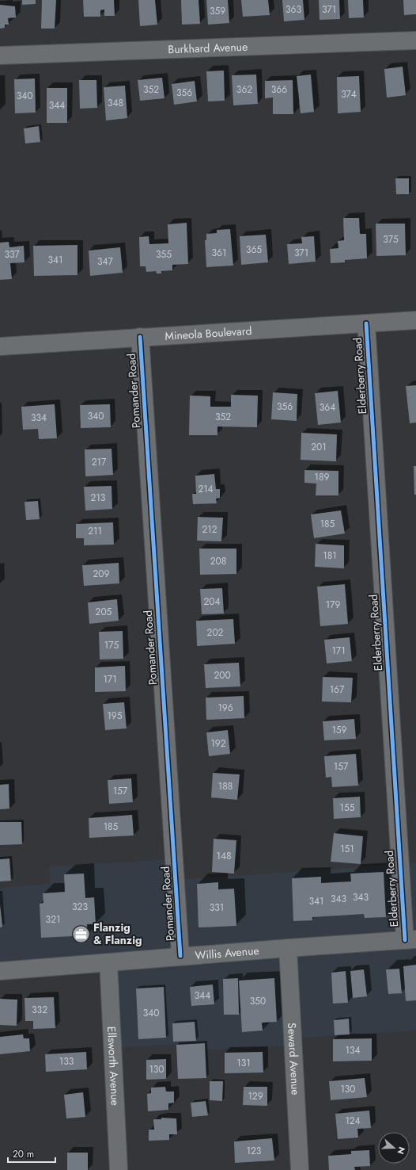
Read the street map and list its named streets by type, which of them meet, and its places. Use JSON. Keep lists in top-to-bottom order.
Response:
{
  "streets": {
    "street": [
      "Burkhard Avenue",
      "Mineola Boulevard",
      "Elderberry Road",
      "Pomander Road",
      "Willis Avenue",
      "Seward Avenue",
      "Ellsworth Avenue"
    ]
  },
  "crossings": [
    ["Mineola Boulevard", "Elderberry Road"],
    ["Mineola Boulevard", "Pomander Road"],
    ["Elderberry Road", "Willis Avenue"],
    ["Pomander Road", "Willis Avenue"],
    ["Willis Avenue", "Seward Avenue"],
    ["Willis Avenue", "Ellsworth Avenue"]
  ],
  "places": {
    "office": ["Flanzig & Flanzig"]
  },
  "house_numbers": [
    "363",
    "371",
    "359",
    "352",
    "362",
    "366",
    "356",
    "374",
    "340",
    "348",
    "344",
    "375",
    "365",
    "361",
    "371",
    "337",
    "355",
    "341",
    "347",
    "356",
    "364",
    "340",
    "352",
    "334",
    "201",
    "217",
    "189",
    "214",
    "213",
    "185",
    "212",
    "211",
    "181",
    "208",
    "209",
    "204",
    "179",
    "205",
    "202",
    "175",
    "171",
    "200",
    "171",
    "167",
    "196",
    "195",
    "159",
    "192",
    "157",
    "188",
    "157",
    "155",
    "185",
    "151",
    "148",
    "343",
    "343",
    "341",
    "323",
    "331",
    "321",
    "344",
    "350",
    "332",
    "340",
    "134",
    "133",
    "131",
    "130",
    "130",
    "129",
    "124",
    "123"
  ],
  "scale_bar": "20 m",
  "north": "right"
}
